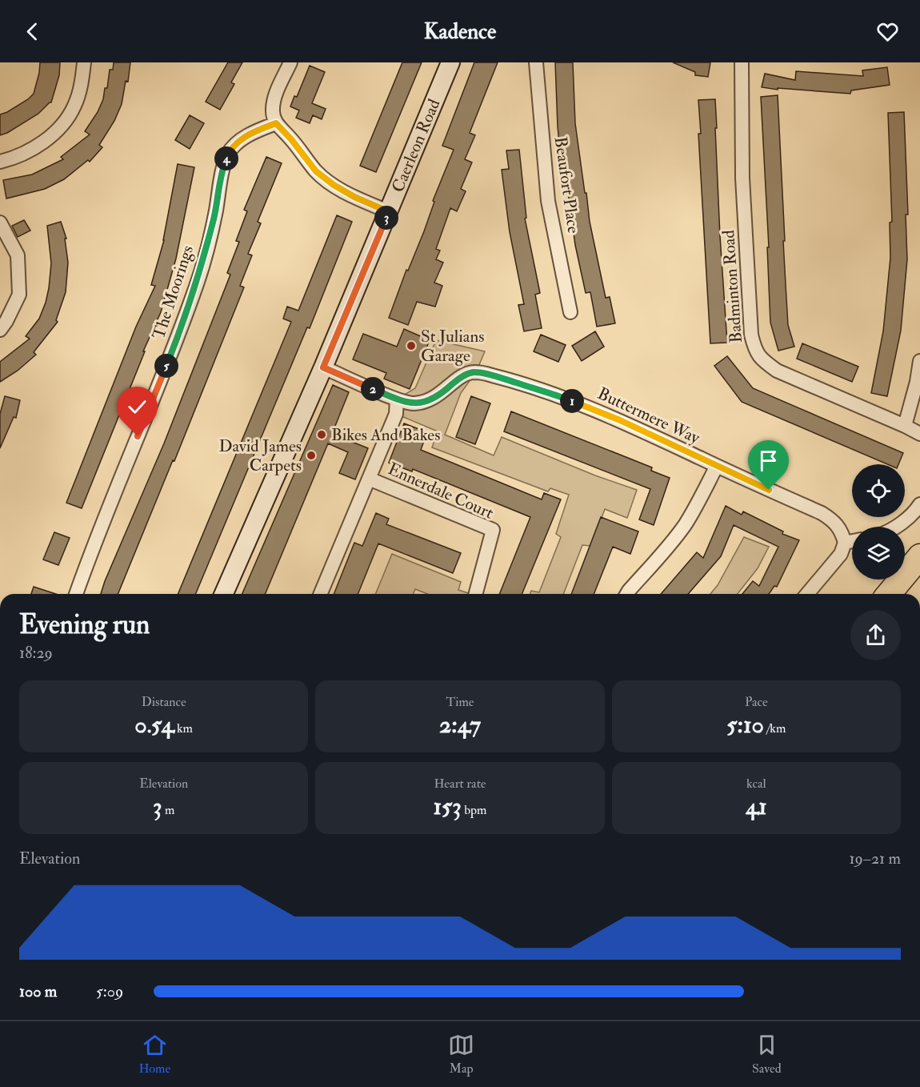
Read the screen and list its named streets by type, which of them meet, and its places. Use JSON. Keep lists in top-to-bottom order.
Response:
{
  "streets": {
    "main road": ["Caerleon Road"],
    "street": [
      "Beaufort Place",
      "Badminton Road",
      "The Moorings",
      "Buttermere Way",
      "Ennerdale Court"
    ]
  },
  "crossings": [
    ["Caerleon Road", "Buttermere Way"]
  ],
  "places": ["St Julians Garage", "Bikes And Bakes", "David James Carpets"],
  "page": {
    "header": "Kadence",
    "pins": [
      "4",
      "3",
      "5",
      "2",
      "1"
    ],
    "heading": ["Evening run", "18:29"],
    "stats": [
      ["Distance", "0.54 km"],
      ["Time", "2:47"],
      ["Pace", "5:10 /km"],
      ["Elevation", "3 m"],
      ["Heart rate", "153 bpm"],
      ["kcal", "41"]
    ],
    "chart": ["Elevation", "19–21 m"],
    "list": [
      {
        "name": "100 m",
        "note": "5:09"
      }
    ],
    "tabs": ["Home", "Map", "Saved"]
  }
}
